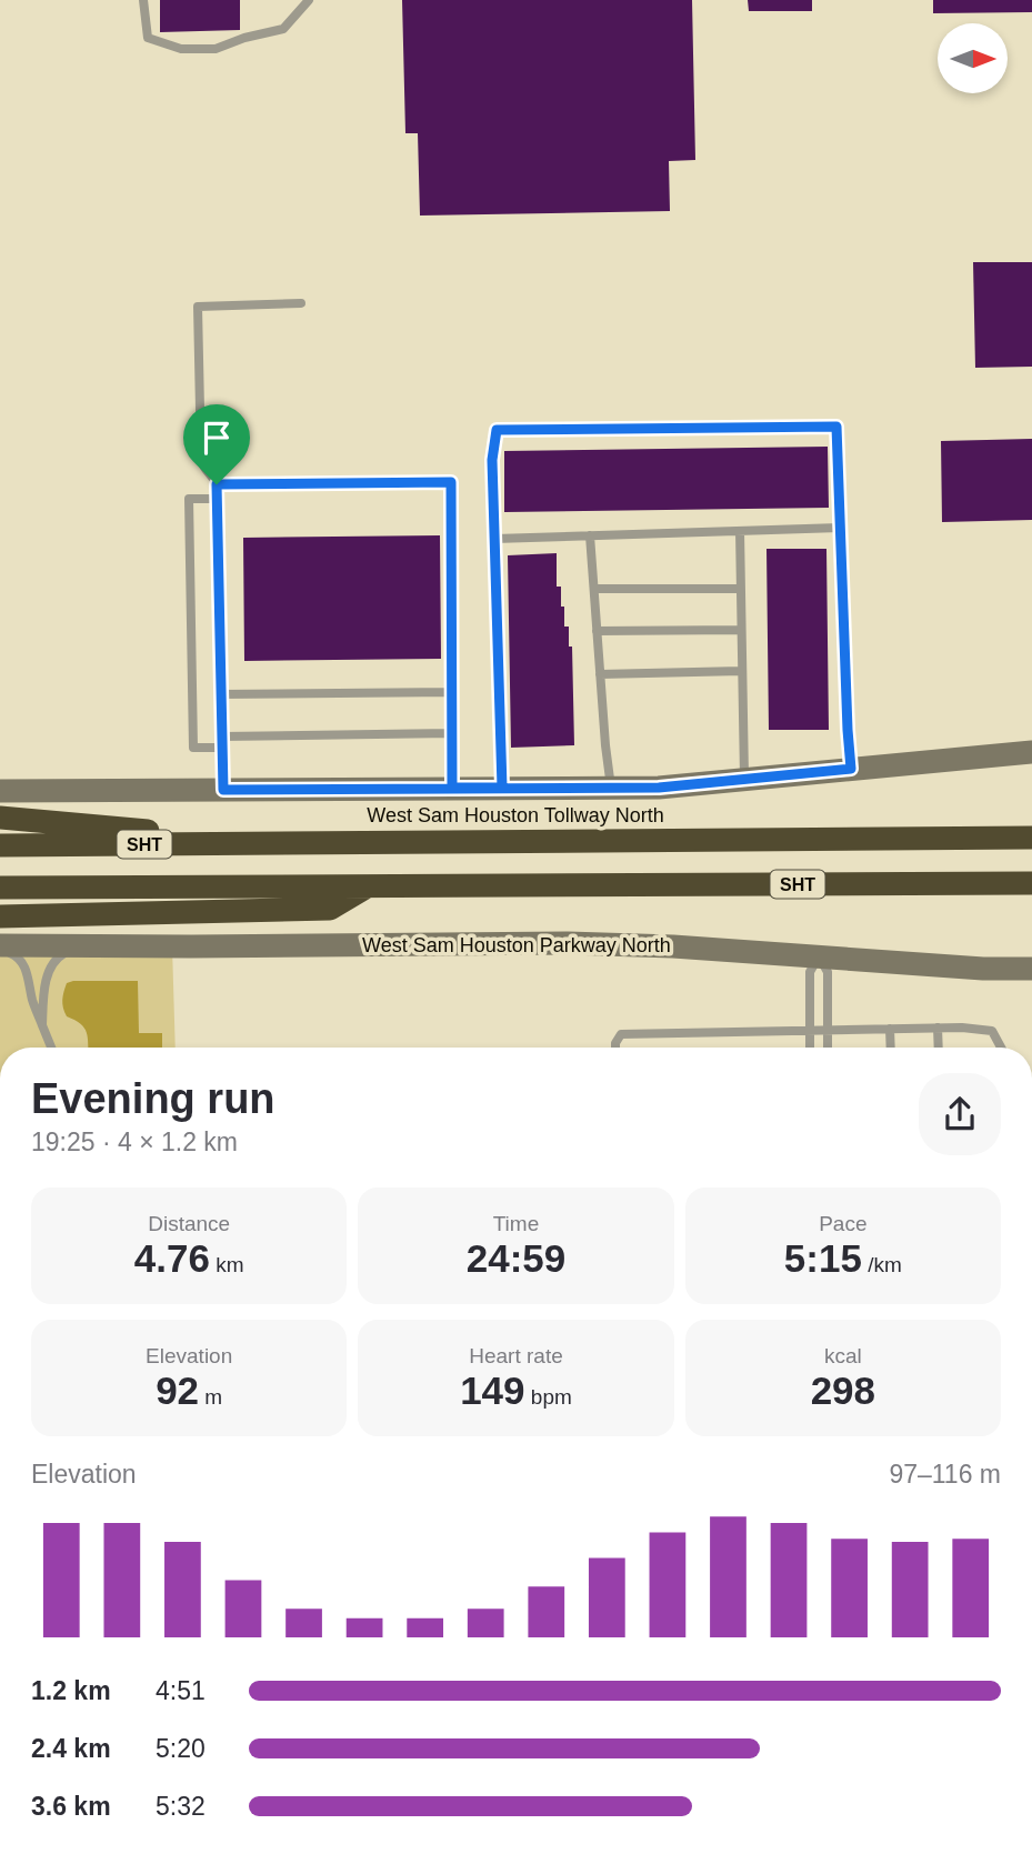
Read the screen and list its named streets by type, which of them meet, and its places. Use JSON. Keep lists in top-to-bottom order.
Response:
{
  "streets": {
    "highway": ["West Sam Houston Tollway North", "SHT"],
    "main road": ["West Sam Houston Parkway North"]
  },
  "north": "right",
  "page": {
    "heading": ["Evening run", "19:25 · 4 × 1.2 km"],
    "stats": [
      ["Distance", "4.76 km"],
      ["Time", "24:59"],
      ["Pace", "5:15 /km"],
      ["Elevation", "92 m"],
      ["Heart rate", "149 bpm"],
      ["kcal", "298"]
    ],
    "chart": ["Elevation", "97–116 m"],
    "list": [
      {
        "name": "1.2 km",
        "note": "4:51"
      },
      {
        "name": "2.4 km",
        "note": "5:20"
      },
      {
        "name": "3.6 km",
        "note": "5:32"
      }
    ]
  }
}
